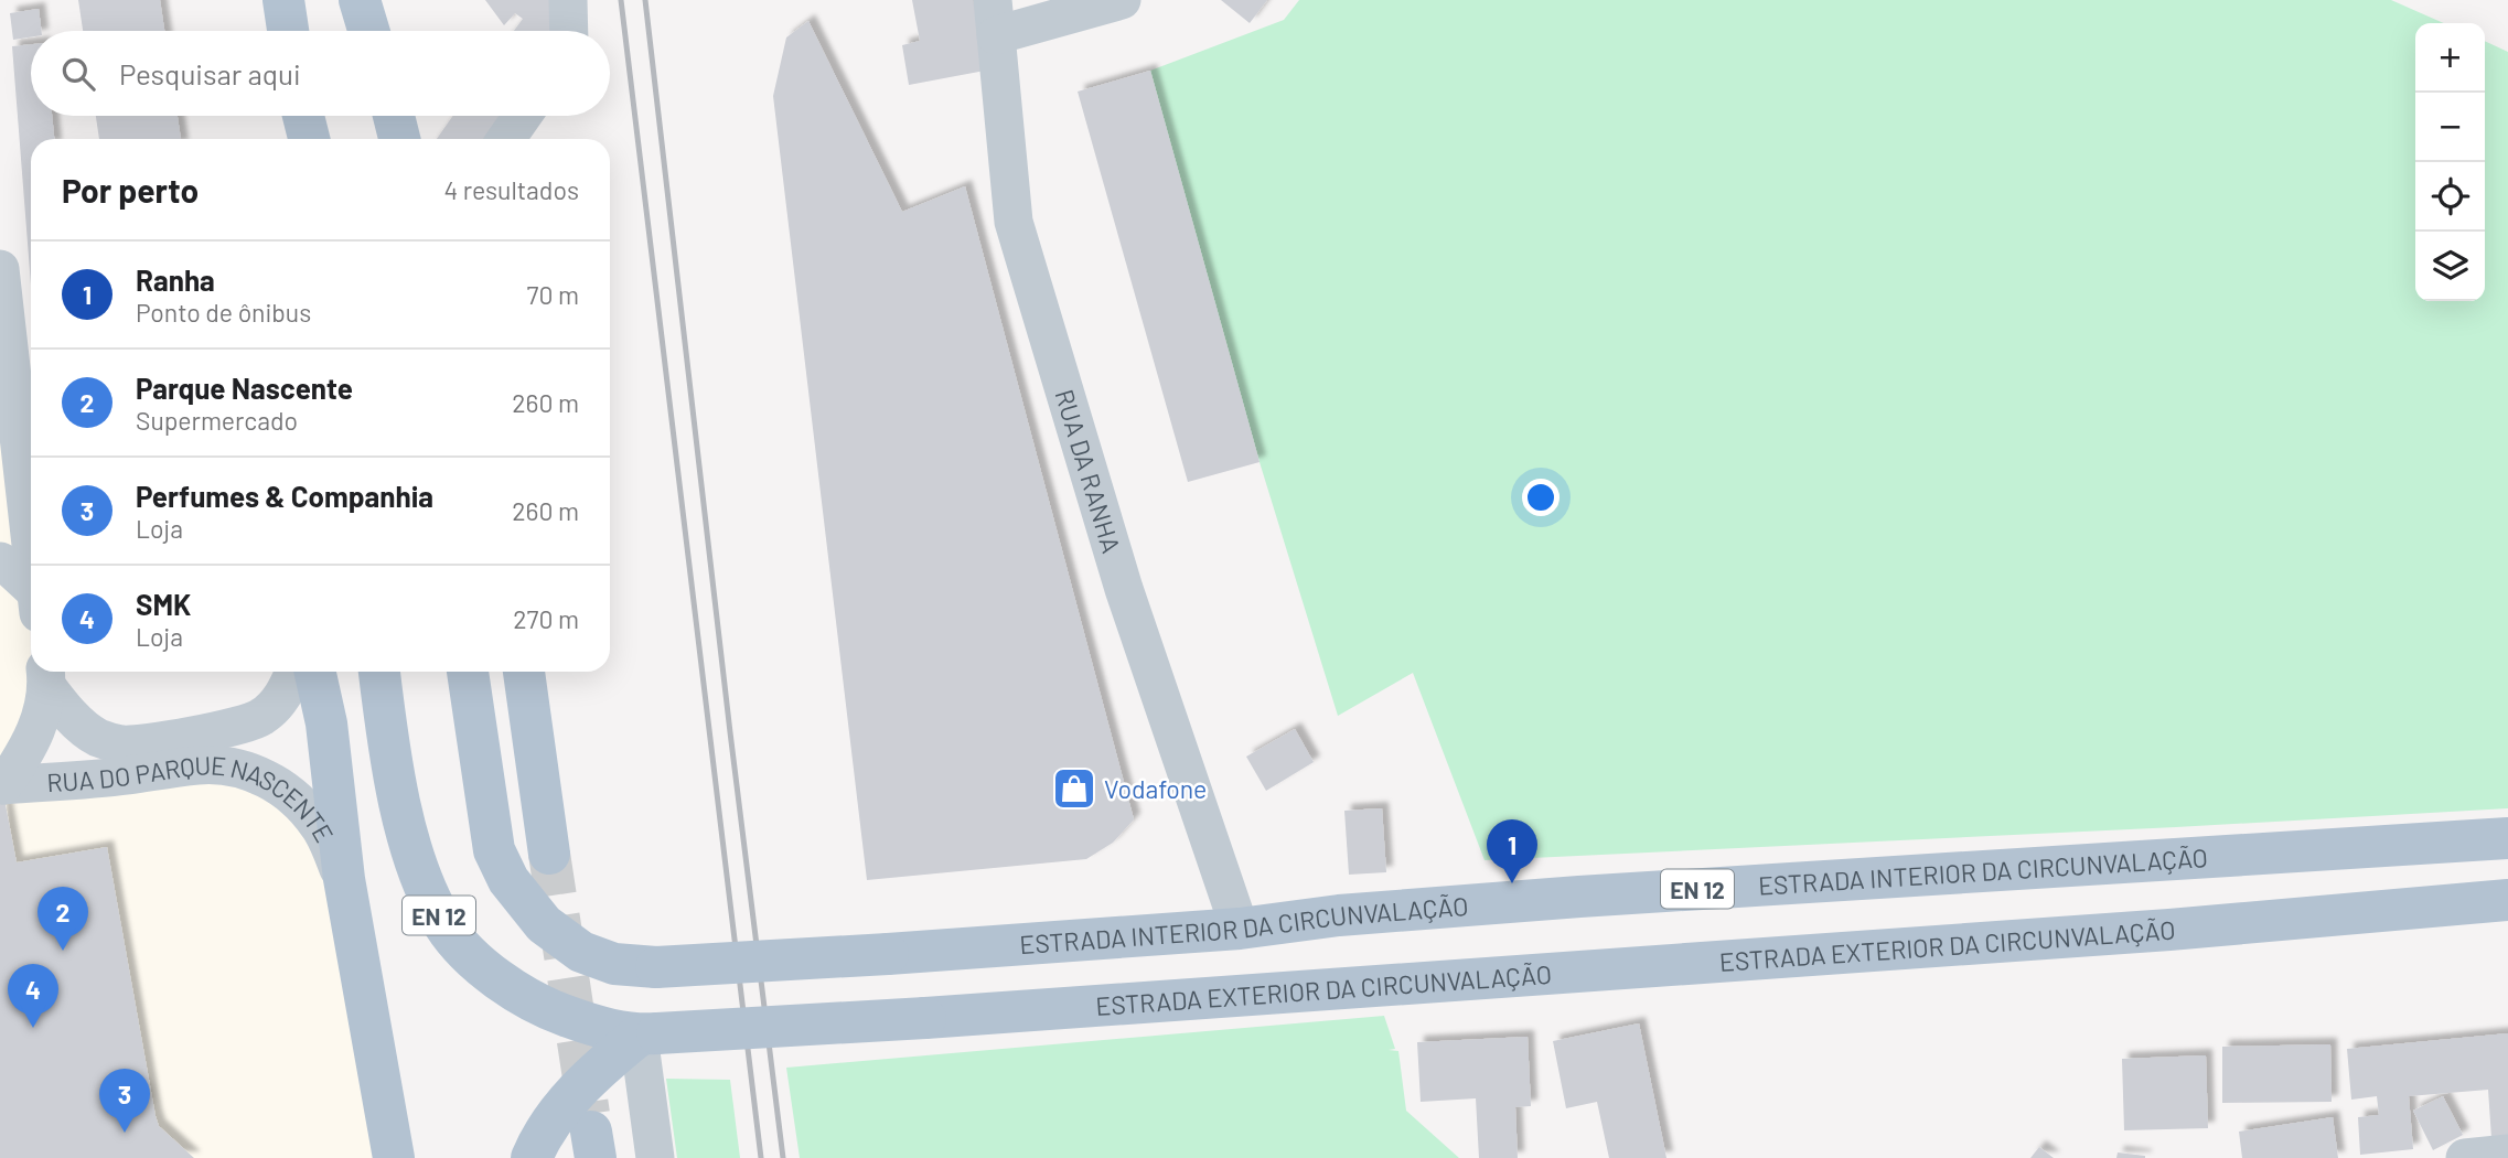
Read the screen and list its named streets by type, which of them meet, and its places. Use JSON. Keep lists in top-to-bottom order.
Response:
{
  "streets": {
    "main road": ["ESTRADA INTERIOR DA CIRCUNVALAÇÃO", "EN 12", "ESTRADA EXTERIOR DA CIRCUNVALAÇÃO"],
    "street": ["RUA DA RANHA", "RUA DO PARQUE NASCENTE"]
  },
  "crossings": [
    ["RUA DA RANHA", "ESTRADA INTERIOR DA CIRCUNVALAÇÃO"]
  ],
  "places": {
    "shop": ["Vodafone"]
  },
  "page": {
    "map_buttons": ["+", "−"],
    "search": "Pesquisar aqui",
    "heading": ["Por perto", "4 resultados"],
    "list": [
      {
        "mark": "1",
        "name": "Ranha",
        "note": "Ponto de ônibus",
        "value": "70 m"
      },
      {
        "mark": "2",
        "name": "Parque Nascente",
        "note": "Supermercado",
        "value": "260 m"
      },
      {
        "mark": "3",
        "name": "Perfumes & Companhia",
        "note": "Loja",
        "value": "260 m"
      },
      {
        "mark": "4",
        "name": "SMK",
        "note": "Loja",
        "value": "270 m"
      }
    ],
    "pins": [
      "1",
      "2",
      "4",
      "3"
    ]
  }
}
